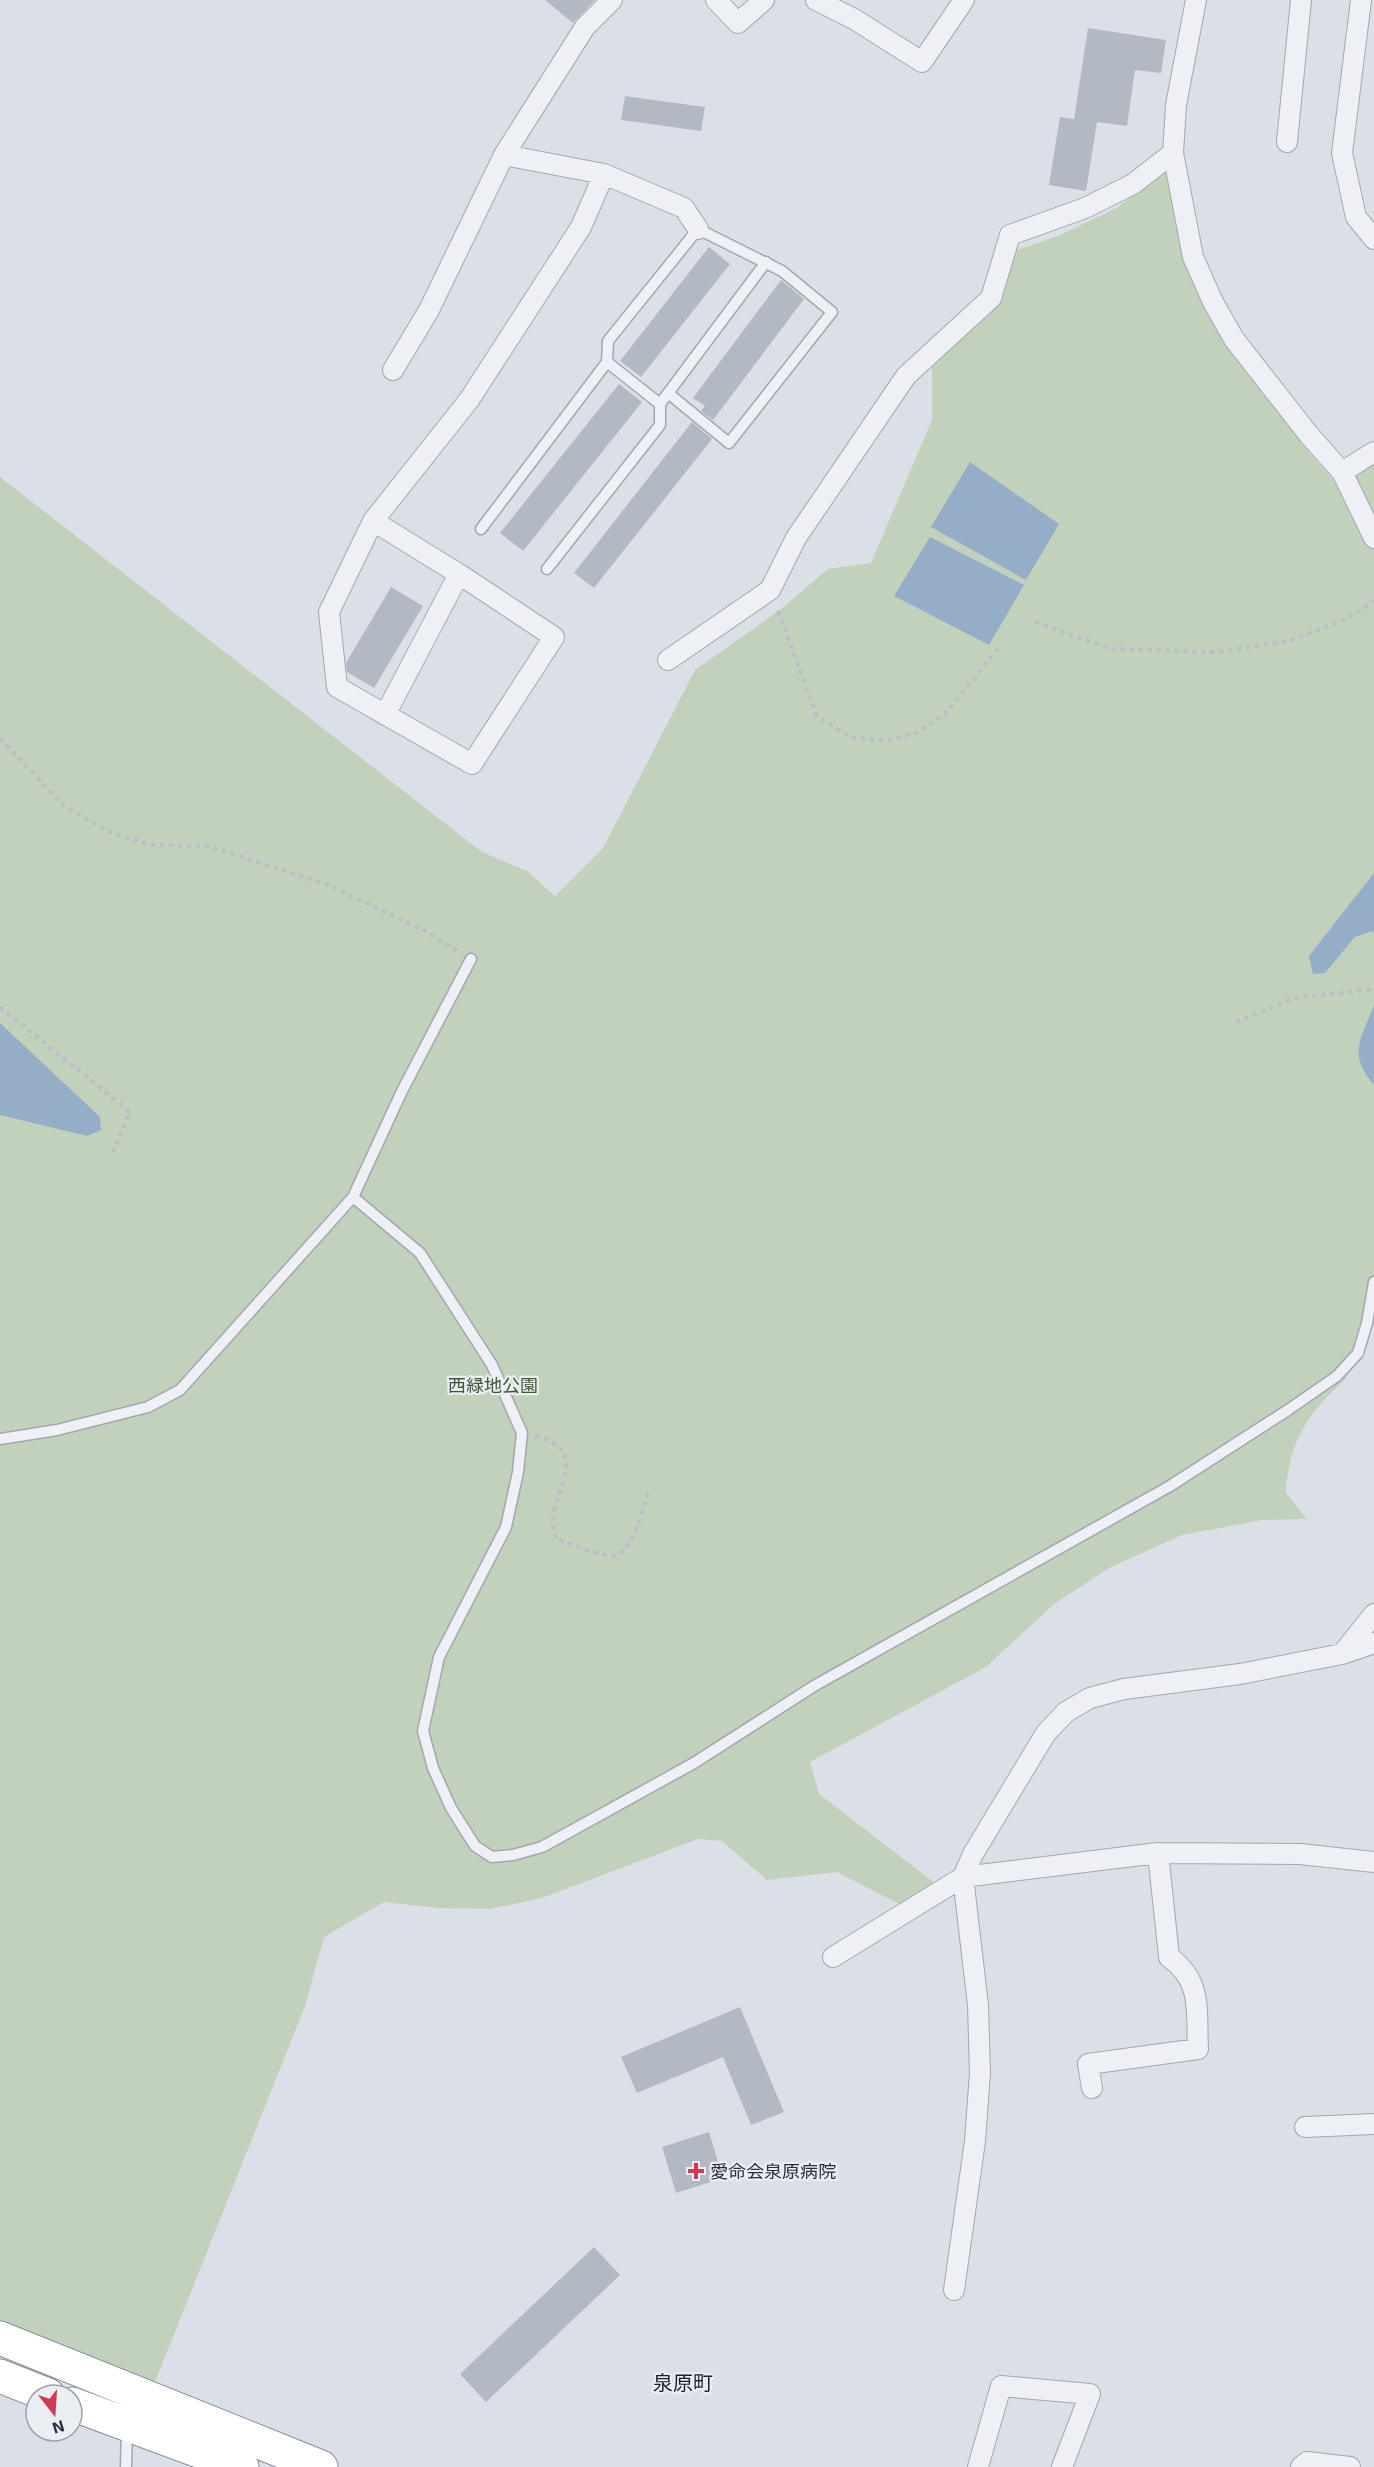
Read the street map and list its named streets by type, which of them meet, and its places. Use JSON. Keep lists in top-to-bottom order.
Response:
{
  "districts": ["泉原町"],
  "parks": ["西緑地公園"],
  "places": {
    "health": ["愛命会泉原病院"]
  },
  "north": "bottom"
}
